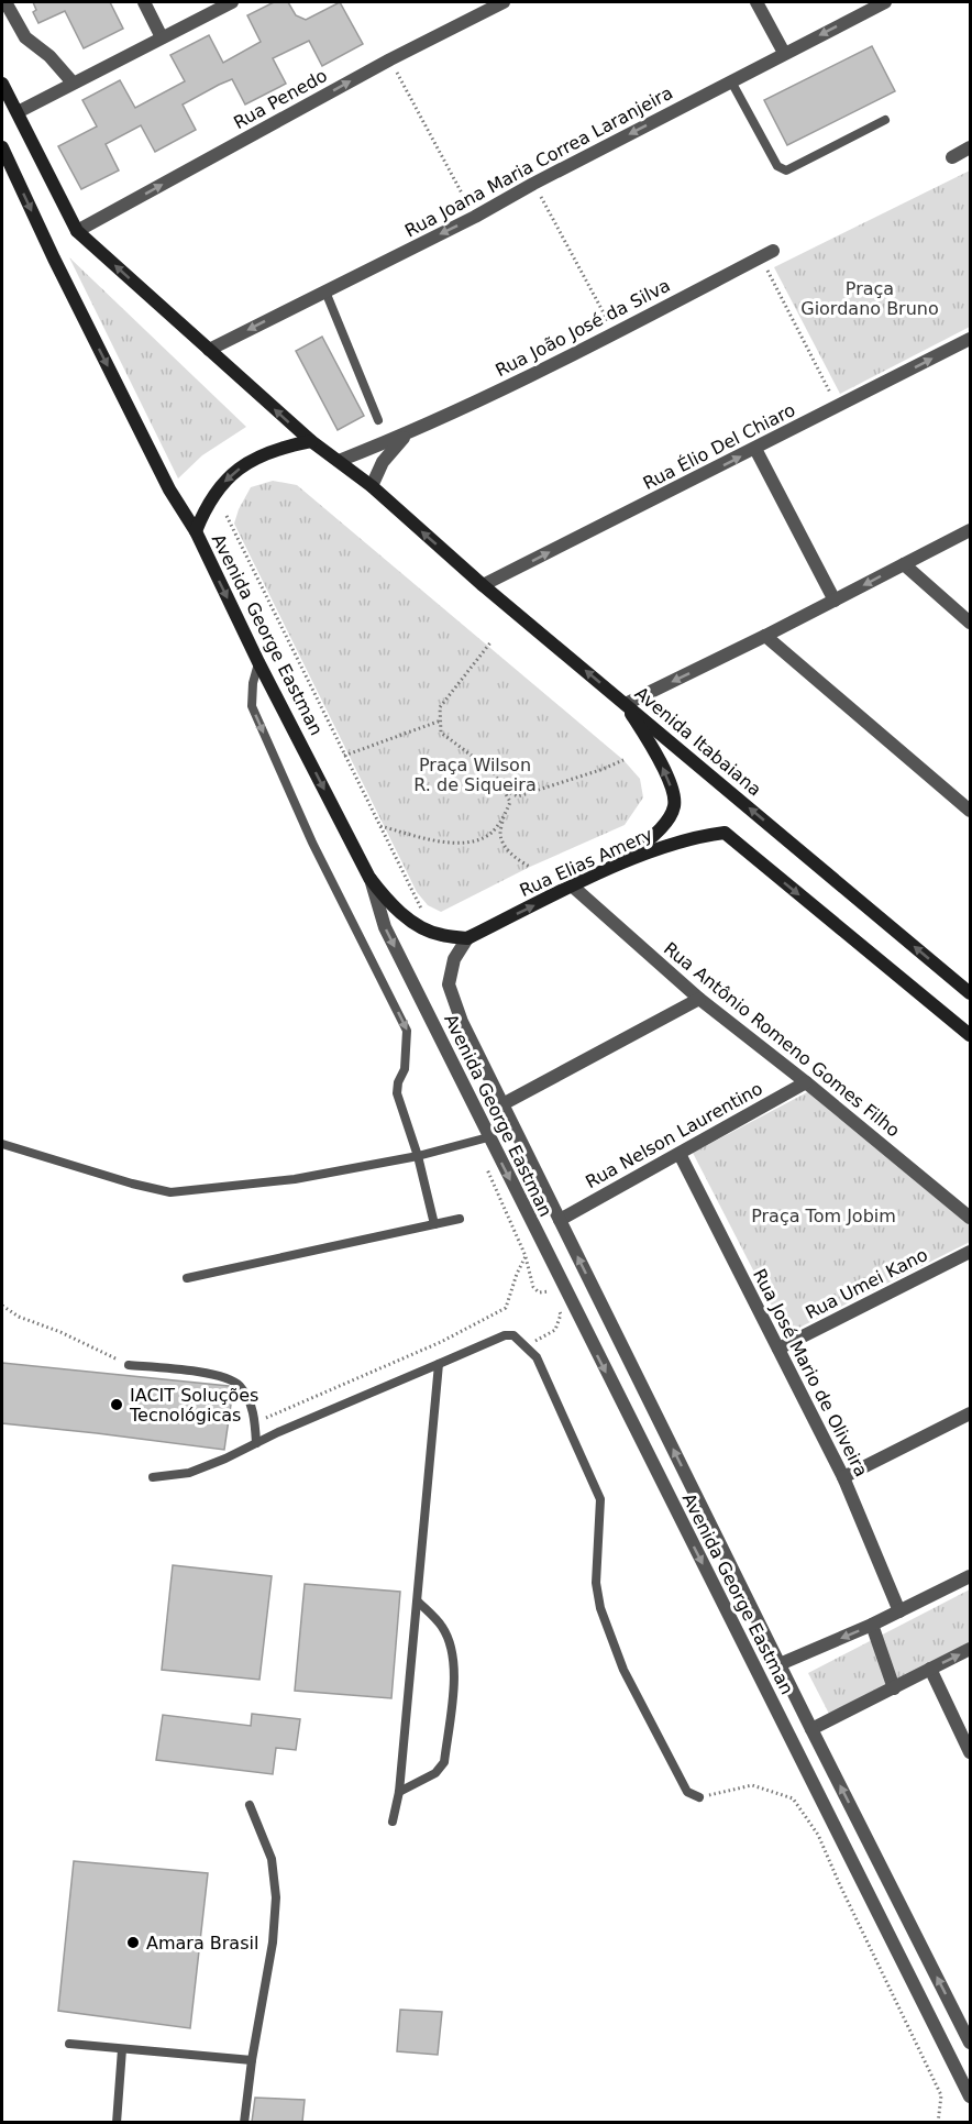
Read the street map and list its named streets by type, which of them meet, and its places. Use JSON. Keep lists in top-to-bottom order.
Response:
{
  "streets": {
    "main road": ["Avenida George Eastman", "Avenida Itabaiana", "Rua Elias Amery"],
    "street": [
      "Rua Penedo",
      "Rua Joana Maria Correa Laranjeira",
      "Rua João José da Silva",
      "Rua Élio Del Chiaro",
      "Rua Antônio Romeno Gomes Filho",
      "Rua Nelson Laurentino",
      "Rua Umei Kano",
      "Rua José Mario de Oliveira"
    ]
  },
  "crossings": [
    ["Rua João José da Silva", "Avenida Itabaiana"],
    ["Rua Élio Del Chiaro", "Avenida Itabaiana"],
    ["Avenida George Eastman", "Rua Elias Amery"],
    ["Avenida George Eastman", "Rua Nelson Laurentino"],
    ["Rua Elias Amery", "Rua Antônio Romeno Gomes Filho"],
    ["Rua Antônio Romeno Gomes Filho", "Rua Nelson Laurentino"],
    ["Rua Nelson Laurentino", "Rua José Mario de Oliveira"],
    ["Rua Umei Kano", "Rua José Mario de Oliveira"]
  ],
  "one_way": [
    "Rua Penedo",
    "Rua Joana Maria Correa Laranjeira",
    "Rua Élio Del Chiaro",
    "Avenida Itabaiana",
    "Rua Elias Amery"
  ],
  "parks": ["Praça Giordano Bruno", "Praça Wilson R. de Siqueira", "Praça Tom Jobim"],
  "places": ["IACIT Soluções Tecnológicas", "Amara Brasil"]
}
